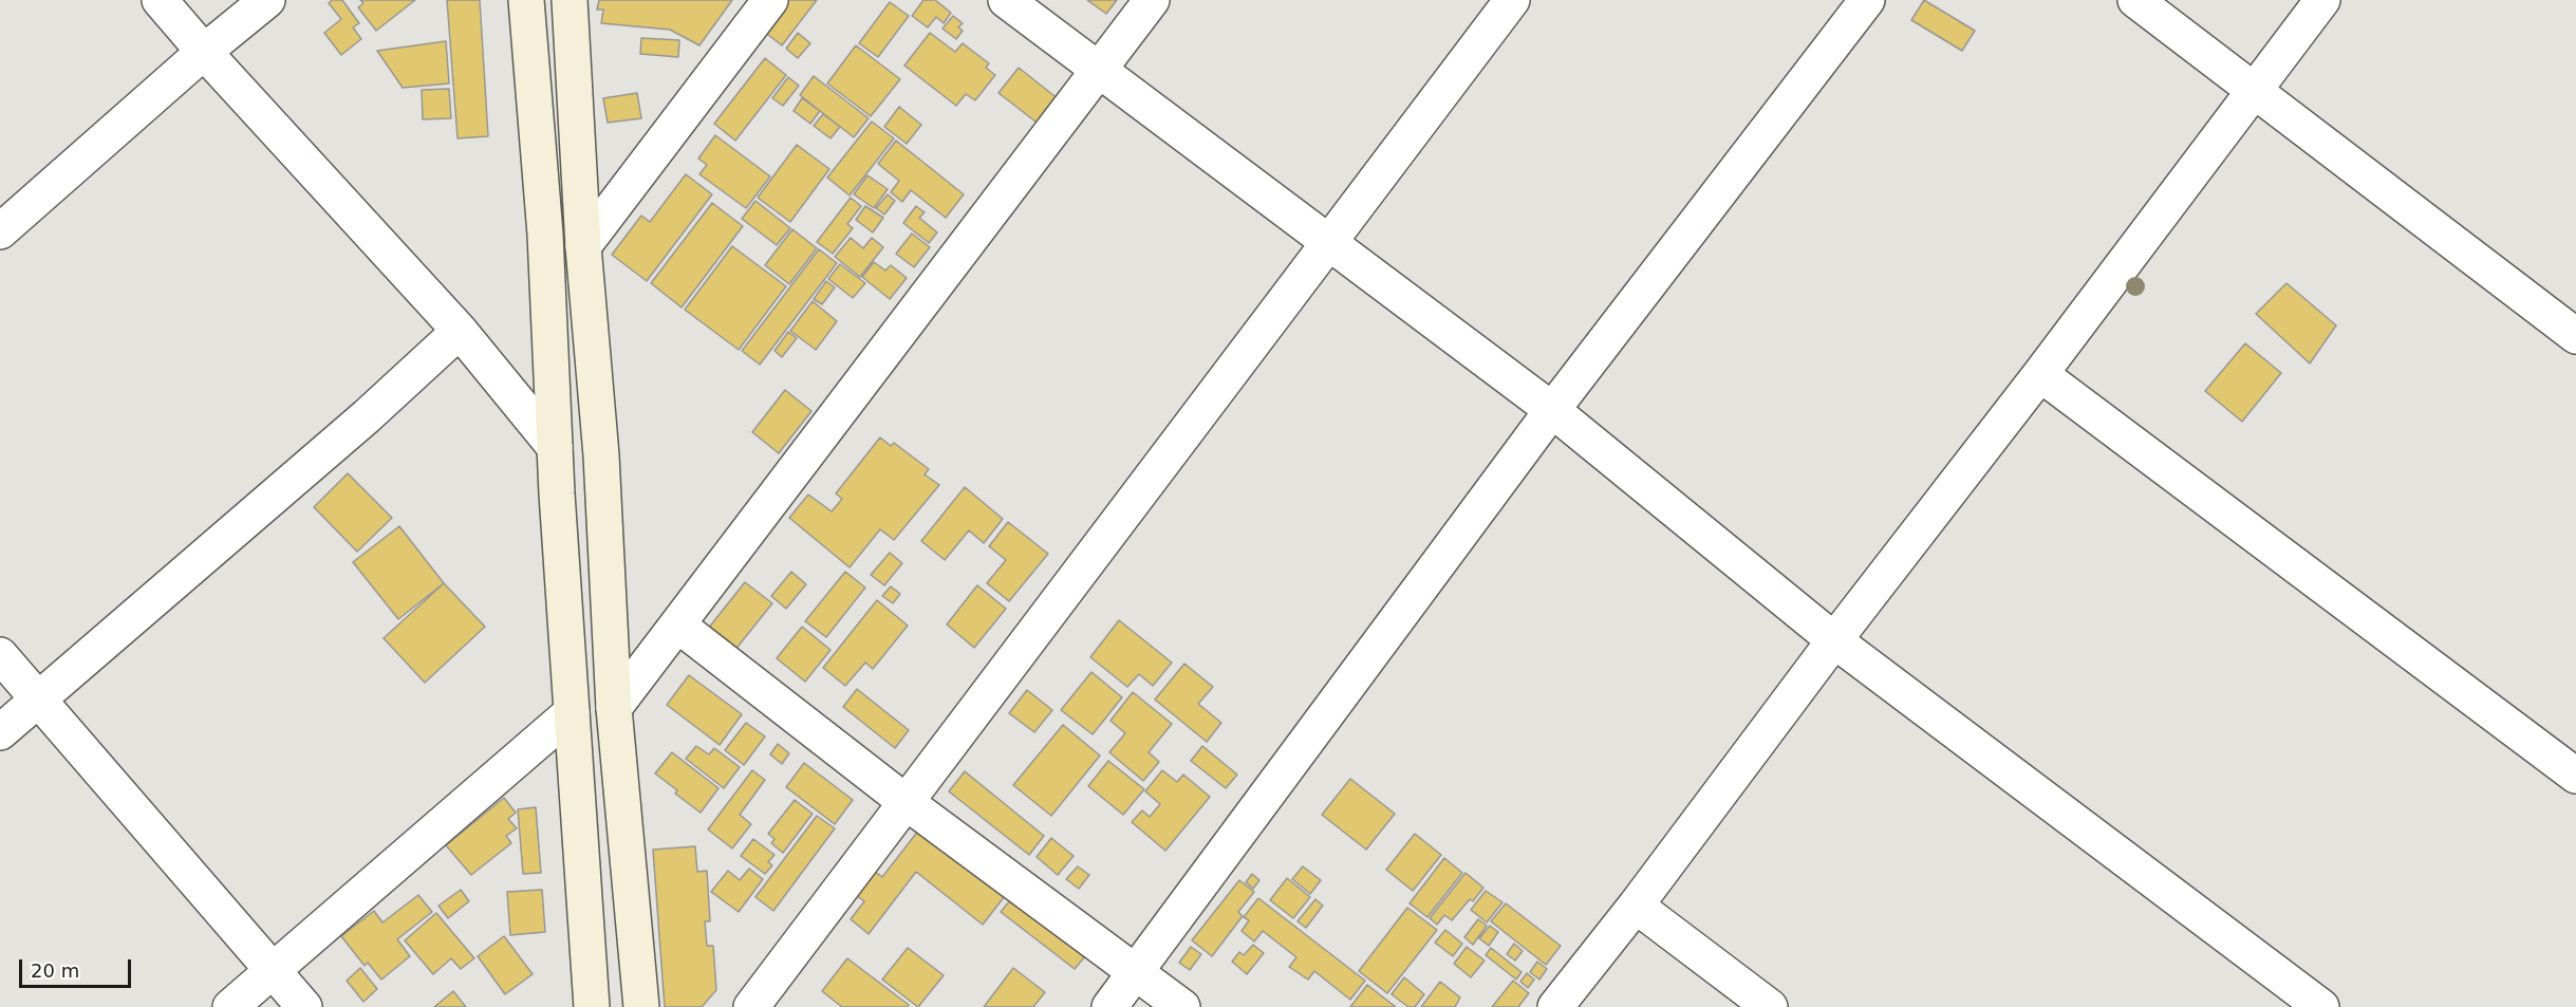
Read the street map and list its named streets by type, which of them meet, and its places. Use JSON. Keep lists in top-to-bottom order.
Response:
{
  "scale_bar": "20 m"
}
